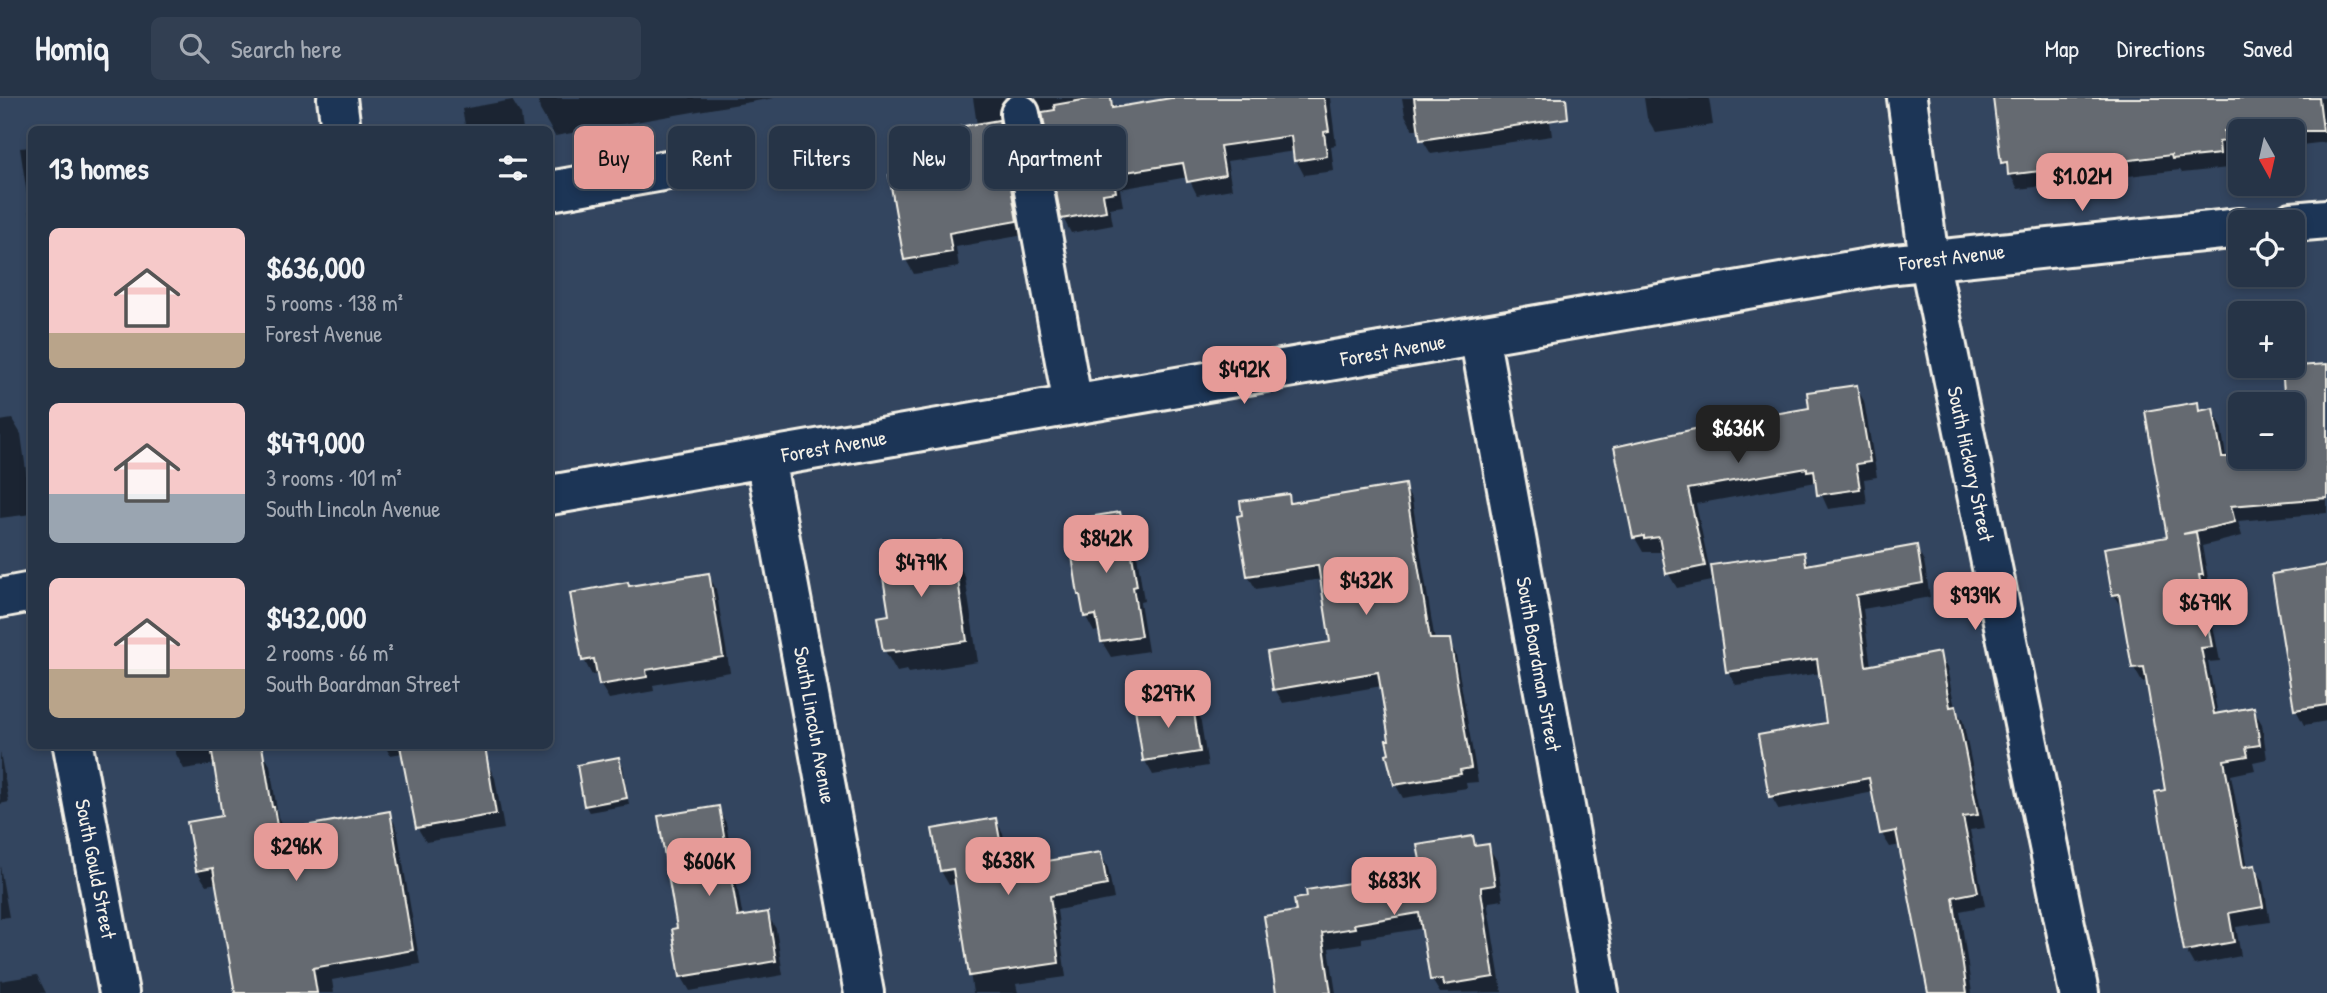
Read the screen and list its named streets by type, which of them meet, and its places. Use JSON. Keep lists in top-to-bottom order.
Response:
{
  "streets": {
    "street": [
      "Forest Avenue",
      "South Hickory Street",
      "South Boardman Street",
      "South Lincoln Avenue",
      "South Gould Street"
    ]
  },
  "crossings": [
    ["Forest Avenue", "South Hickory Street"],
    ["Forest Avenue", "South Boardman Street"],
    ["Forest Avenue", "South Lincoln Avenue"]
  ],
  "north": "bottom",
  "page": {
    "header": "Homiq",
    "search": "Search here",
    "nav": ["Map", "Directions", "Saved"],
    "map_buttons": ["+", "−"],
    "chip": [
      "Buy",
      "Rent",
      "Filters",
      "New",
      "Apartment"
    ],
    "heading": "13 homes",
    "price": [
      "$1.02M",
      "$492K",
      "$636K",
      "$842K",
      "$479K",
      "$432K",
      "$939K",
      "$679K",
      "$297K",
      "$296K",
      "$638K",
      "$606K",
      "$683K"
    ],
    "list": [
      {
        "name": "$636,000",
        "note": "5 rooms · 138 m² · Forest Avenue"
      },
      {
        "name": "$479,000",
        "note": "3 rooms · 101 m² · South Lincoln Avenue"
      },
      {
        "name": "$432,000",
        "note": "2 rooms · 66 m² · South Boardman Street"
      }
    ]
  }
}
